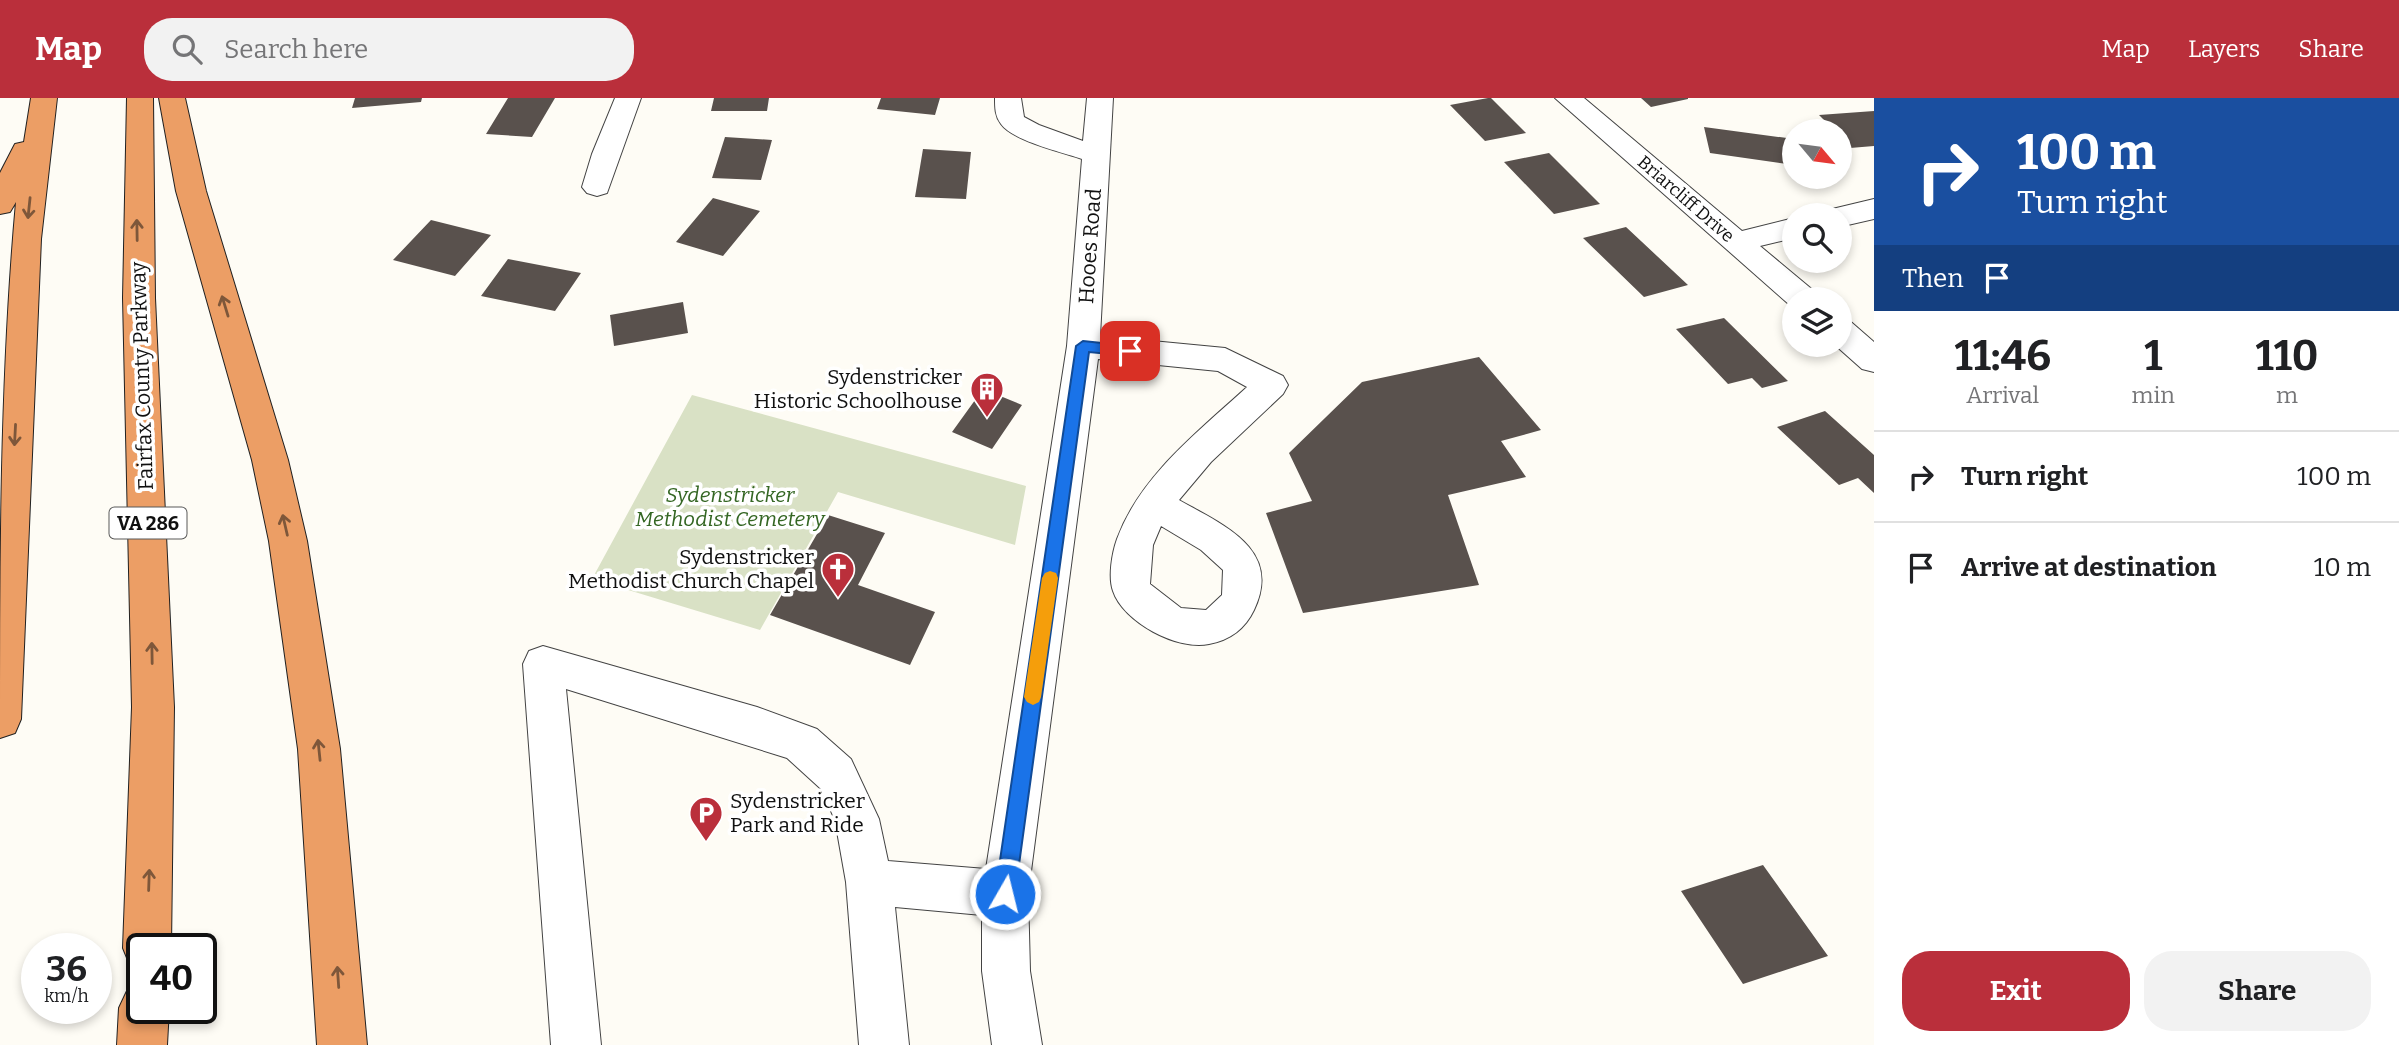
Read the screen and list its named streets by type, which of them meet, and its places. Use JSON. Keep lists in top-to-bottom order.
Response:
{
  "streets": {
    "highway": ["Fairfax County Parkway", "VA 286"],
    "street": ["Briarcliff Drive", "Hooes Road"]
  },
  "parks": ["Sydenstricker Methodist Cemetery"],
  "places": {
    "building": ["Sydenstricker Historic Schoolhouse"],
    "church": ["Sydenstricker Methodist Church Chapel"],
    "parking": ["Sydenstricker Park and Ride"]
  },
  "north": "bottom right",
  "page": {
    "header": "Map",
    "search": "Search here",
    "nav": ["Map", "Layers", "Share"],
    "turn": ["100 m", "Turn right"],
    "then": "Then",
    "eta": [
      "11:46",
      "Arrival",
      "1",
      "min",
      "110",
      "m"
    ],
    "list": [
      {
        "name": "Turn right",
        "value": "100 m"
      },
      {
        "name": "Arrive at destination",
        "value": "10 m"
      }
    ],
    "speed": "36 km/h",
    "limit": "40",
    "buttons": ["Exit", "Share"]
  }
}
